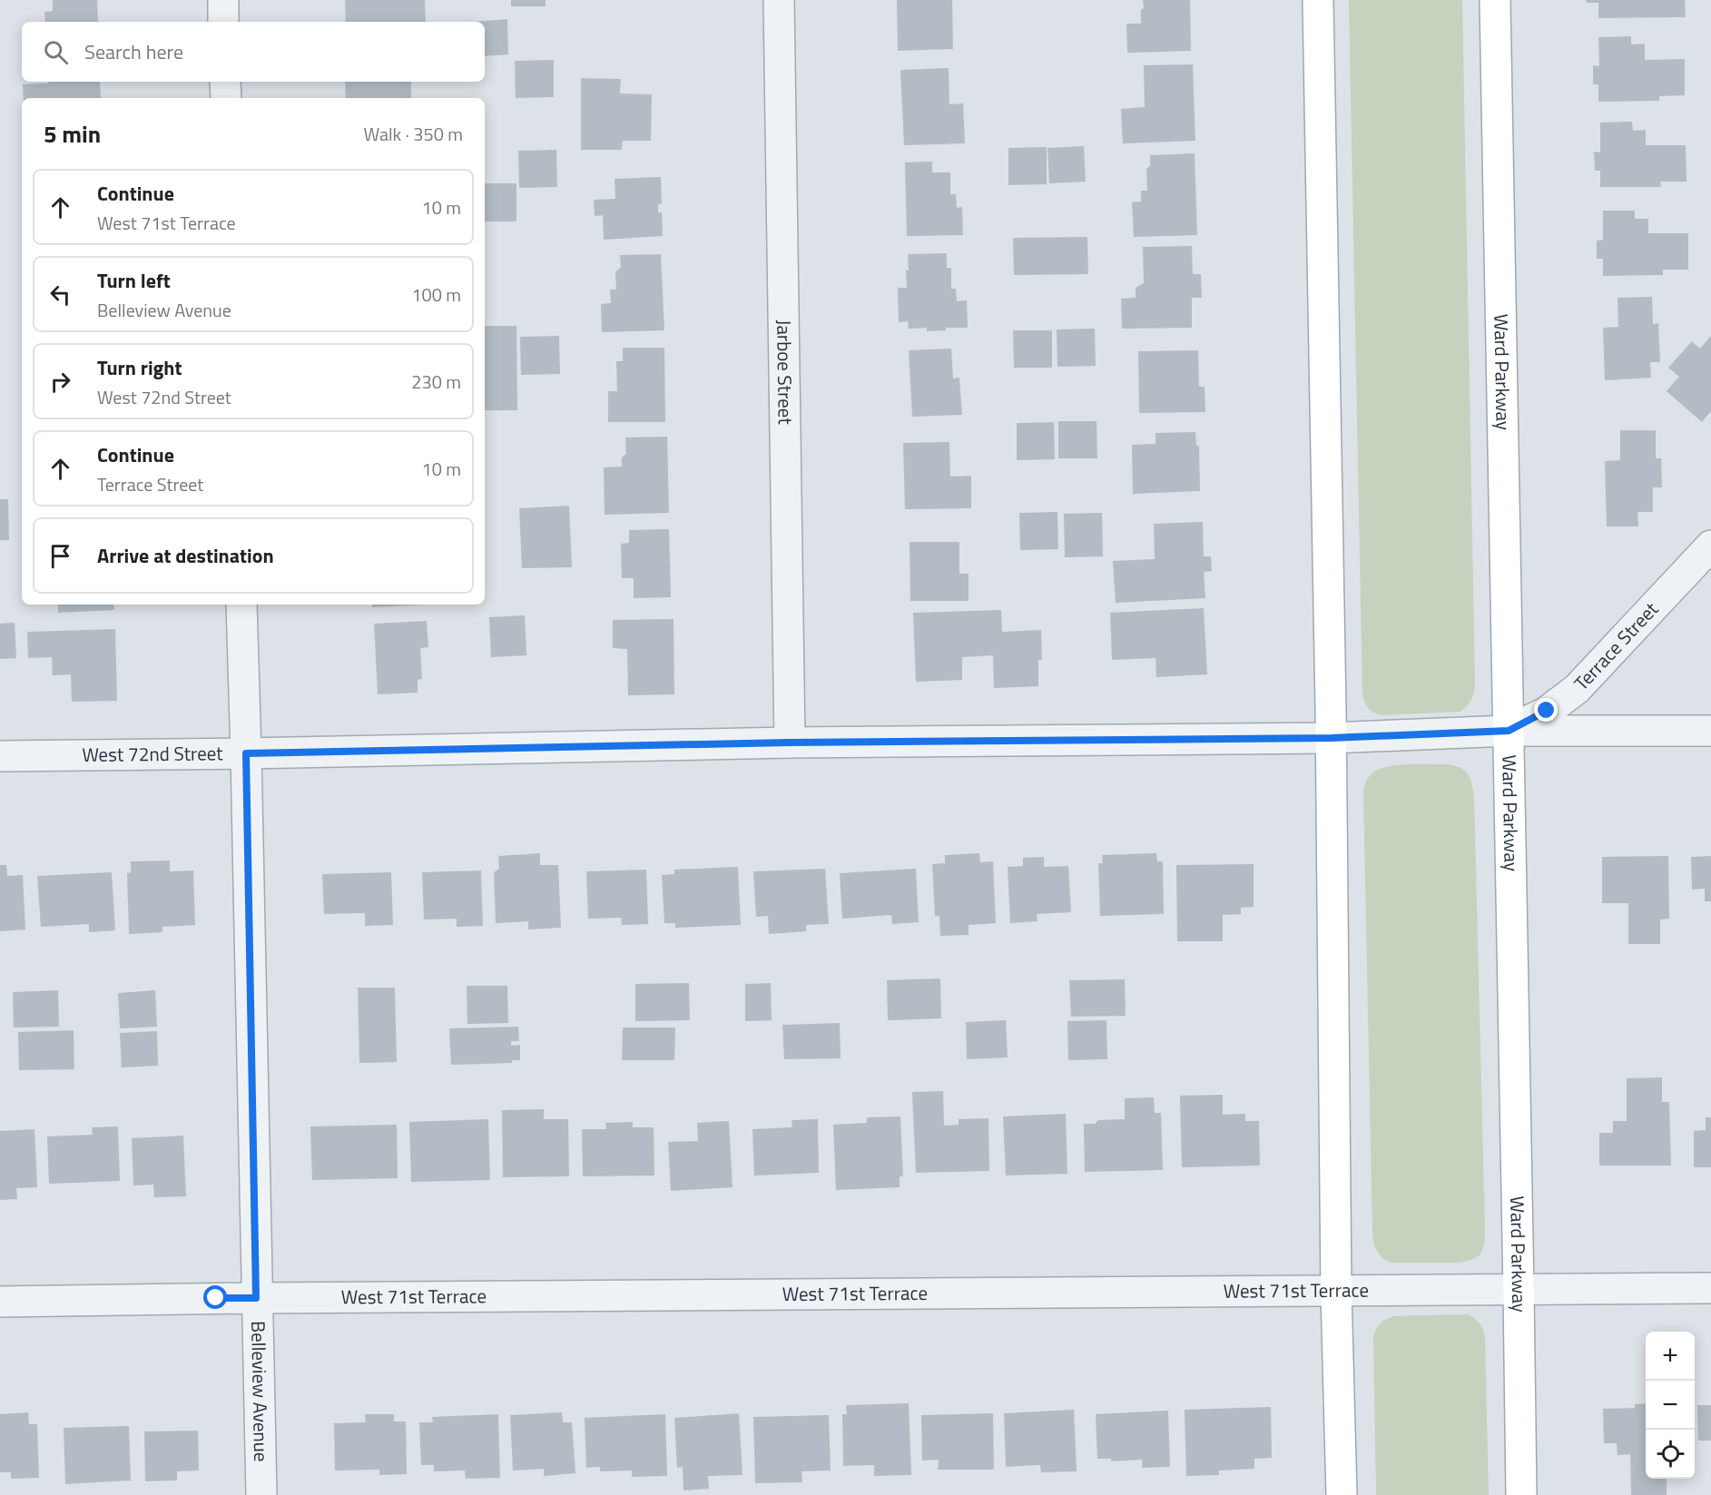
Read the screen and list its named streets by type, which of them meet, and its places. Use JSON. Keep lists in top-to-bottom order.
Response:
{
  "streets": {
    "main road": ["Ward Parkway"],
    "street": [
      "Jarboe Street",
      "Terrace Street",
      "West 72nd Street",
      "West 71st Terrace",
      "Belleview Avenue"
    ]
  },
  "crossings": [
    ["Jarboe Street", "West 72nd Street"],
    ["Ward Parkway", "Terrace Street"],
    ["Ward Parkway", "West 72nd Street"],
    ["Ward Parkway", "West 71st Terrace"],
    ["Terrace Street", "West 72nd Street"],
    ["West 72nd Street", "Belleview Avenue"],
    ["West 71st Terrace", "Belleview Avenue"]
  ],
  "page": {
    "search": "Search here",
    "heading": ["5 min", "Walk · 350 m"],
    "list": [
      ["Continue", "West 71st Terrace", "10 m"],
      ["Turn left", "Belleview Avenue", "100 m"],
      ["Turn right", "West 72nd Street", "230 m"],
      ["Continue", "Terrace Street", "10 m"],
      "Arrive at destination"
    ],
    "map_buttons": ["+", "−"]
  }
}
